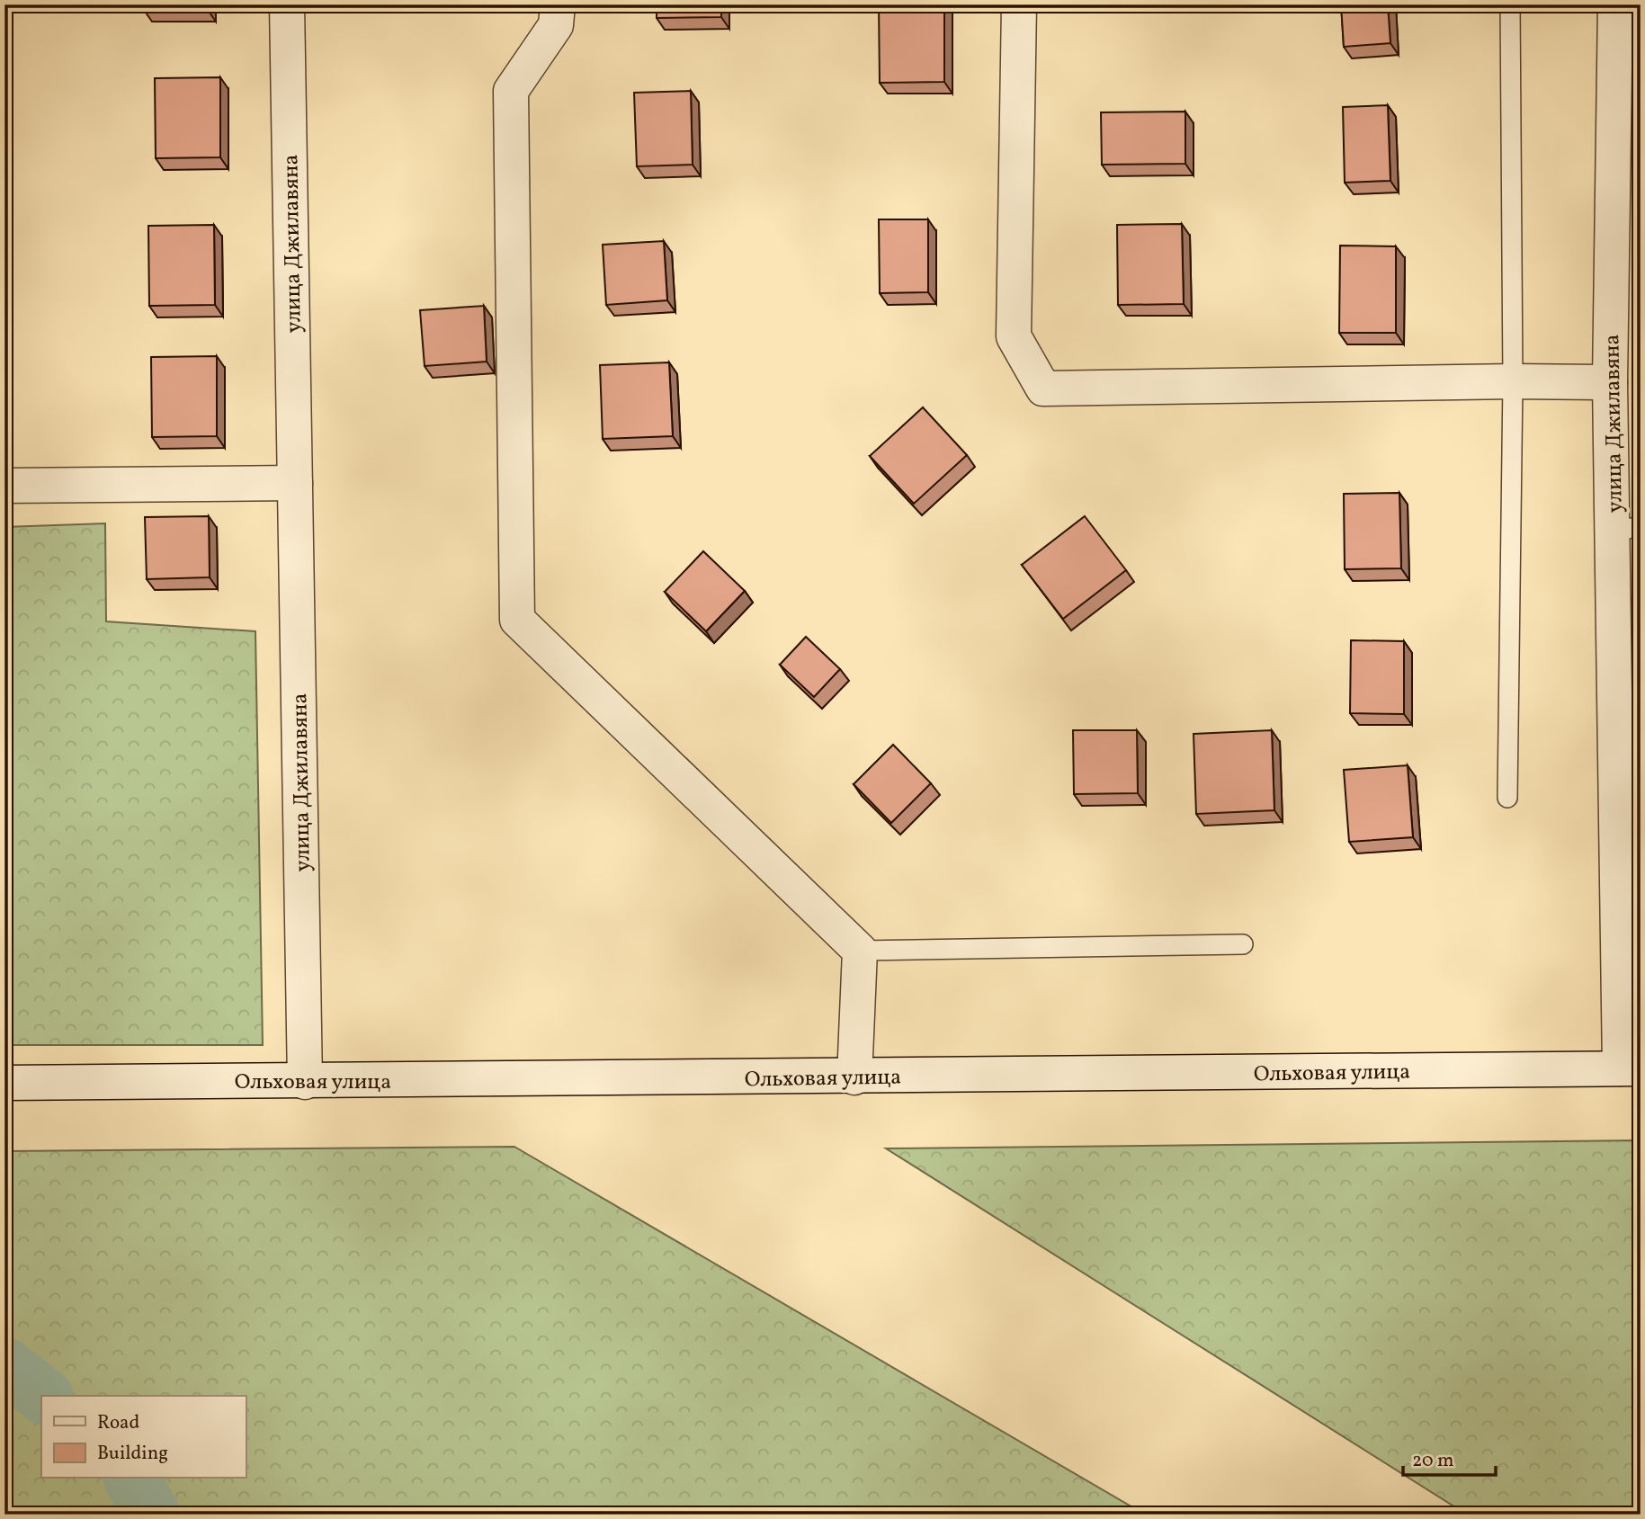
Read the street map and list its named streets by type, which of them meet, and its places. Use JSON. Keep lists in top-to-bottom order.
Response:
{
  "streets": {
    "street": ["улица Джилавяна", "Ольховая улица"]
  },
  "crossings": [
    ["улица Джилавяна", "Ольховая улица"]
  ],
  "legend": ["Road", "Building"],
  "scale_bar": "20 m"
}
